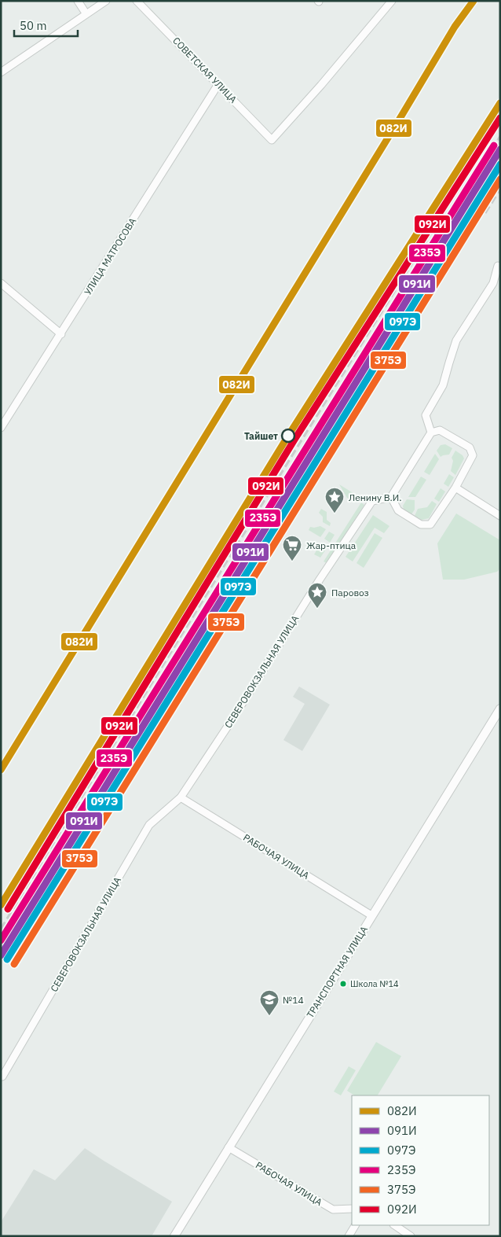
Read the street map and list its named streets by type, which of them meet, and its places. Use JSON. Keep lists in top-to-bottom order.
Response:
{
  "streets": {
    "street": [
      "СОВЕТСКАЯ УЛИЦА",
      "УЛИЦА МАТРОСОВА",
      "СЕВЕРОВОКЗАЛЬНАЯ УЛИЦА",
      "РАБОЧАЯ УЛИЦА",
      "ТРАНСПОРТНАЯ УЛИЦА"
    ]
  },
  "crossings": [
    ["СОВЕТСКАЯ УЛИЦА", "УЛИЦА МАТРОСОВА"],
    ["СЕВЕРОВОКЗАЛЬНАЯ УЛИЦА", "РАБОЧАЯ УЛИЦА"],
    ["РАБОЧАЯ УЛИЦА", "ТРАНСПОРТНАЯ УЛИЦА"]
  ],
  "places": {
    "other": ["Тайшет", "Школа №14"],
    "place": ["Ленину В.И.", "Паровоз"],
    "supermarket": ["Жар-птица"],
    "school or university": ["№14"]
  },
  "lines": [
    "transit line 082И",
    "transit line 092И",
    "transit line 235Э",
    "transit line 091И",
    "transit line 097Э",
    "transit line 375Э"
  ],
  "legend": [
    "082И",
    "091И",
    "097Э",
    "235Э",
    "375Э",
    "092И"
  ],
  "scale_bar": "50 m"
}
